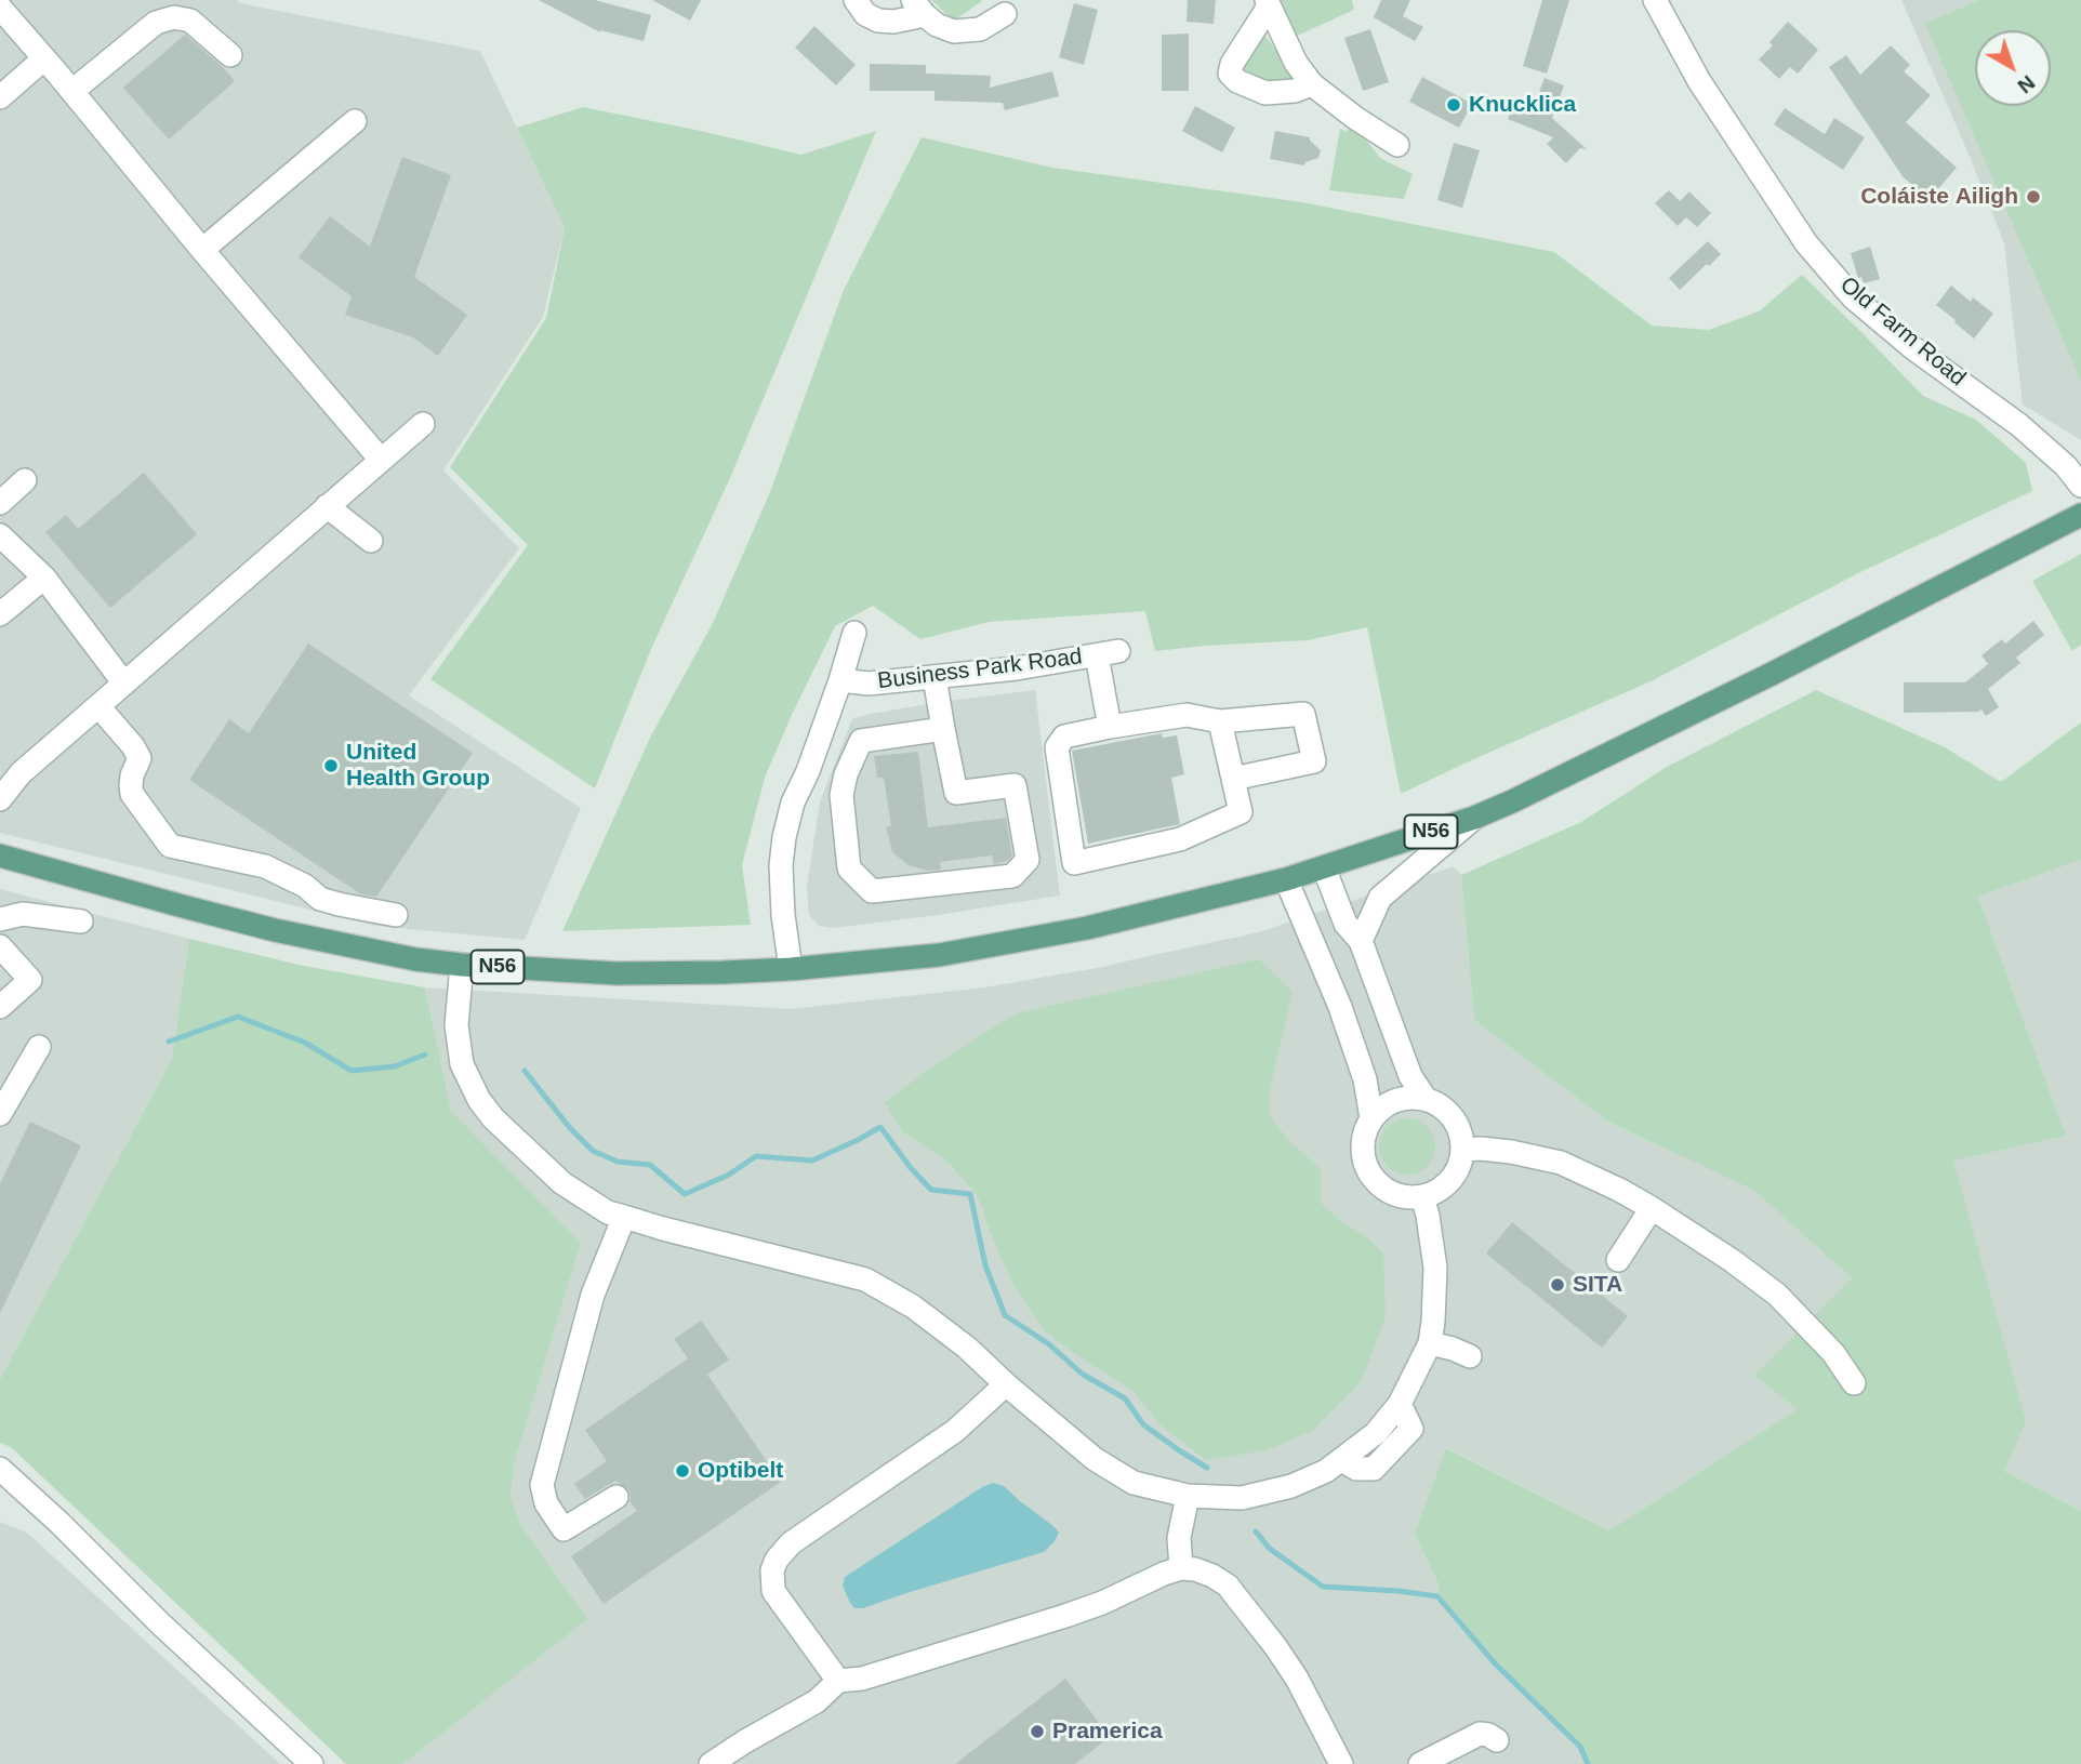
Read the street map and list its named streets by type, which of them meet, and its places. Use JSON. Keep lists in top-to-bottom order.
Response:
{
  "streets": {
    "main road": ["N56"],
    "street": ["Old Farm Road", "Business Park Road"]
  },
  "places": [
    "Knucklica",
    "Coláiste Ailigh",
    "United Health Group",
    "SITA",
    "Optibelt",
    "Pramerica"
  ],
  "north": "bottom right"
}
